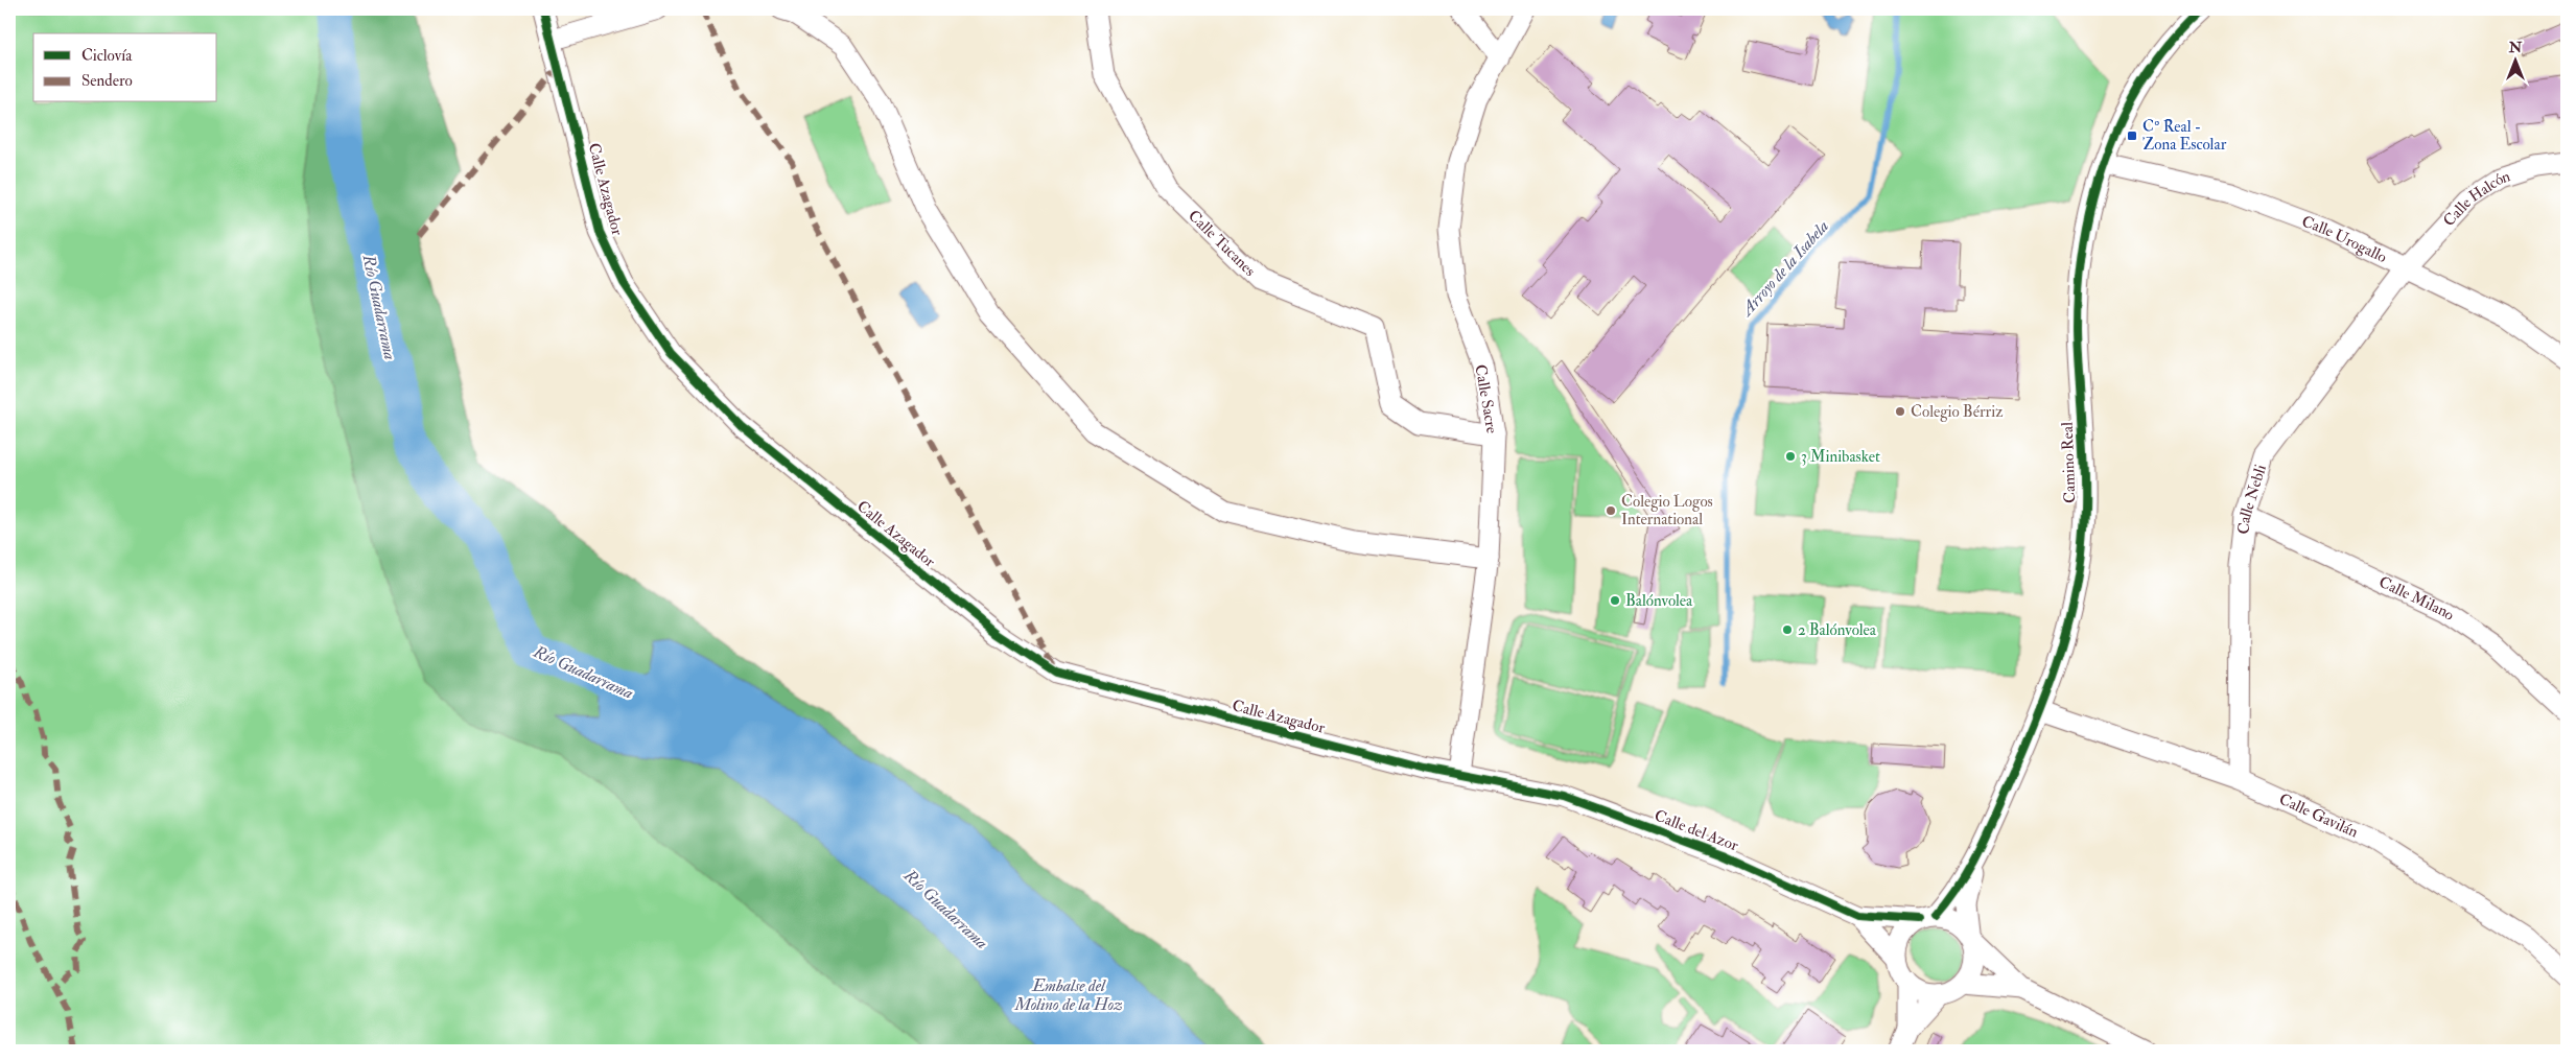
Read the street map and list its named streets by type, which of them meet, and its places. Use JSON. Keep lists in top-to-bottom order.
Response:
{
  "streets": {
    "street": [
      "Calle Azagador",
      "Calle Halcón",
      "Calle Urogallo",
      "Calle Tucanes",
      "Calle Sacre",
      "Camino Real",
      "Calle Nebli",
      "Calle Milano",
      "Calle Gavilán",
      "Calle del Azor"
    ]
  },
  "crossings": [
    ["Calle Azagador", "Calle Sacre"],
    ["Calle Azagador", "Calle del Azor"],
    ["Calle Halcón", "Calle Urogallo"],
    ["Calle Halcón", "Calle Nebli"],
    ["Calle Urogallo", "Camino Real"],
    ["Calle Urogallo", "Calle Nebli"],
    ["Calle Tucanes", "Calle Sacre"],
    ["Calle Sacre", "Calle del Azor"],
    ["Camino Real", "Calle Gavilán"],
    ["Camino Real", "Calle del Azor"],
    ["Calle Nebli", "Calle Milano"],
    ["Calle Nebli", "Calle Gavilán"]
  ],
  "water": ["Arroyo de la Isabela", "Río Guadarrama", "Embalse del Molino de la Hoz"],
  "places": {
    "transit": ["Cº Real - Zona Escolar"],
    "other": [
      "Colegio Bérriz",
      "3 Minibasket",
      "Colegio Logos International",
      "Balónvolea",
      "2 Balónvolea"
    ]
  },
  "legend": ["Ciclovía", "Sendero"],
  "north": "top"
}
